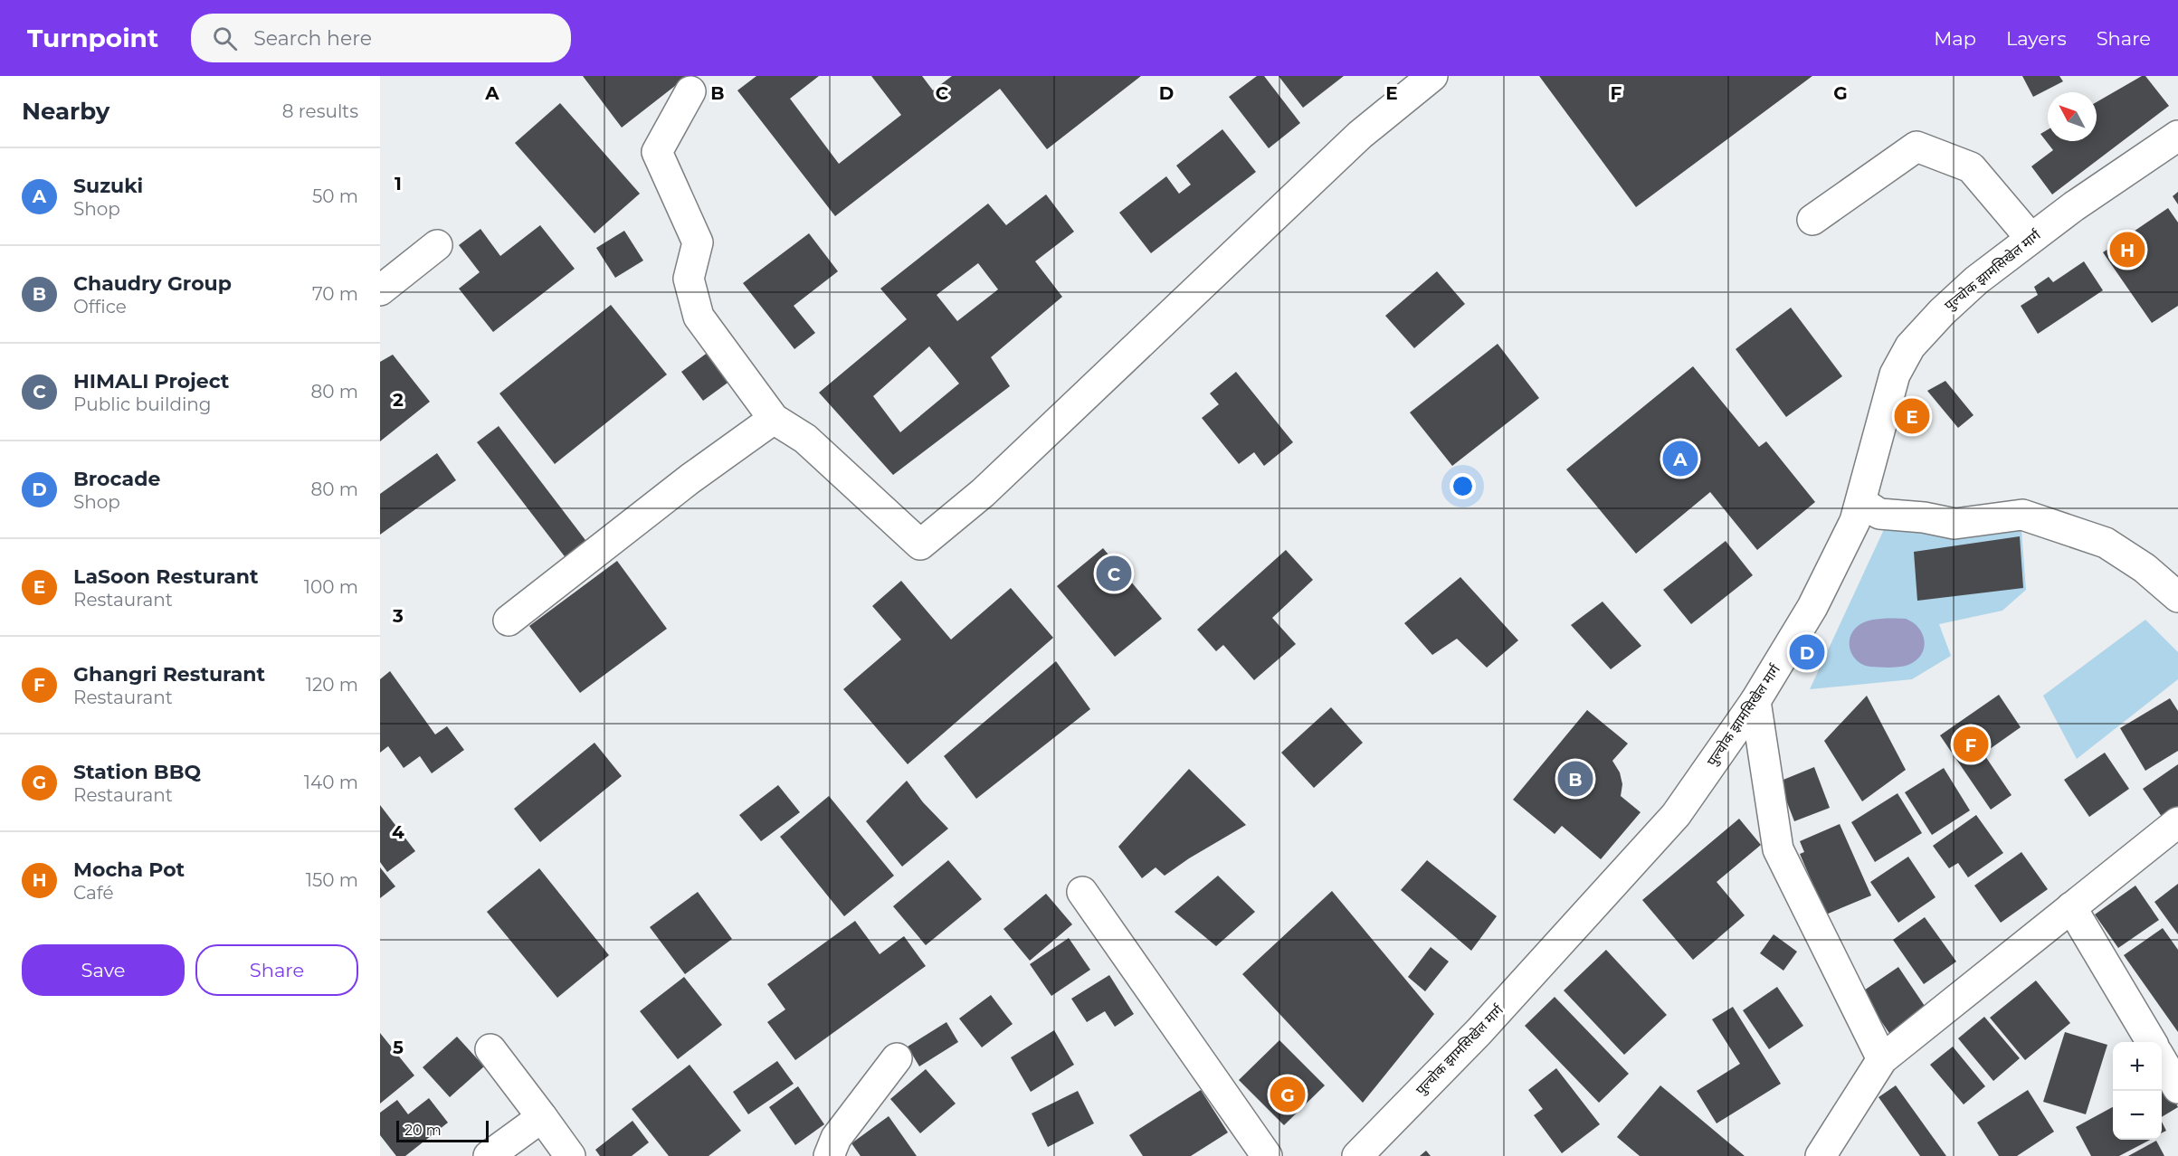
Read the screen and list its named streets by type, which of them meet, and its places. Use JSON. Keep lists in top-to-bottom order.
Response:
{
  "streets": {
    "street": ["पुल्चोक झामसिखेल मार्ग"]
  },
  "scale_bar": "20 m",
  "north": "top left",
  "page": {
    "header": "Turnpoint",
    "search": "Search here",
    "nav": ["Map", "Layers", "Share"],
    "heading": ["Nearby", "8 results"],
    "list": [
      {
        "mark": "A",
        "name": "Suzuki",
        "note": "Shop",
        "value": "50 m"
      },
      {
        "mark": "B",
        "name": "Chaudry Group",
        "note": "Office",
        "value": "70 m"
      },
      {
        "mark": "C",
        "name": "HIMALI Project",
        "note": "Public building",
        "value": "80 m"
      },
      {
        "mark": "D",
        "name": "Brocade",
        "note": "Shop",
        "value": "80 m"
      },
      {
        "mark": "E",
        "name": "LaSoon Resturant",
        "note": "Restaurant",
        "value": "100 m"
      },
      {
        "mark": "F",
        "name": "Ghangri Resturant",
        "note": "Restaurant",
        "value": "120 m"
      },
      {
        "mark": "G",
        "name": "Station BBQ",
        "note": "Restaurant",
        "value": "140 m"
      },
      {
        "mark": "H",
        "name": "Mocha Pot",
        "note": "Café",
        "value": "150 m"
      }
    ],
    "pins": [
      "H",
      "E",
      "A",
      "C",
      "D",
      "F",
      "B",
      "G"
    ],
    "buttons": ["Save", "Share"],
    "map_buttons": ["+", "−"],
    "scale": "20 m"
  },
  "grid": {
    "columns": [
      "A",
      "B",
      "C",
      "D",
      "E",
      "F",
      "G"
    ],
    "rows": [
      "1",
      "2",
      "3",
      "4",
      "5"
    ]
  }
}
